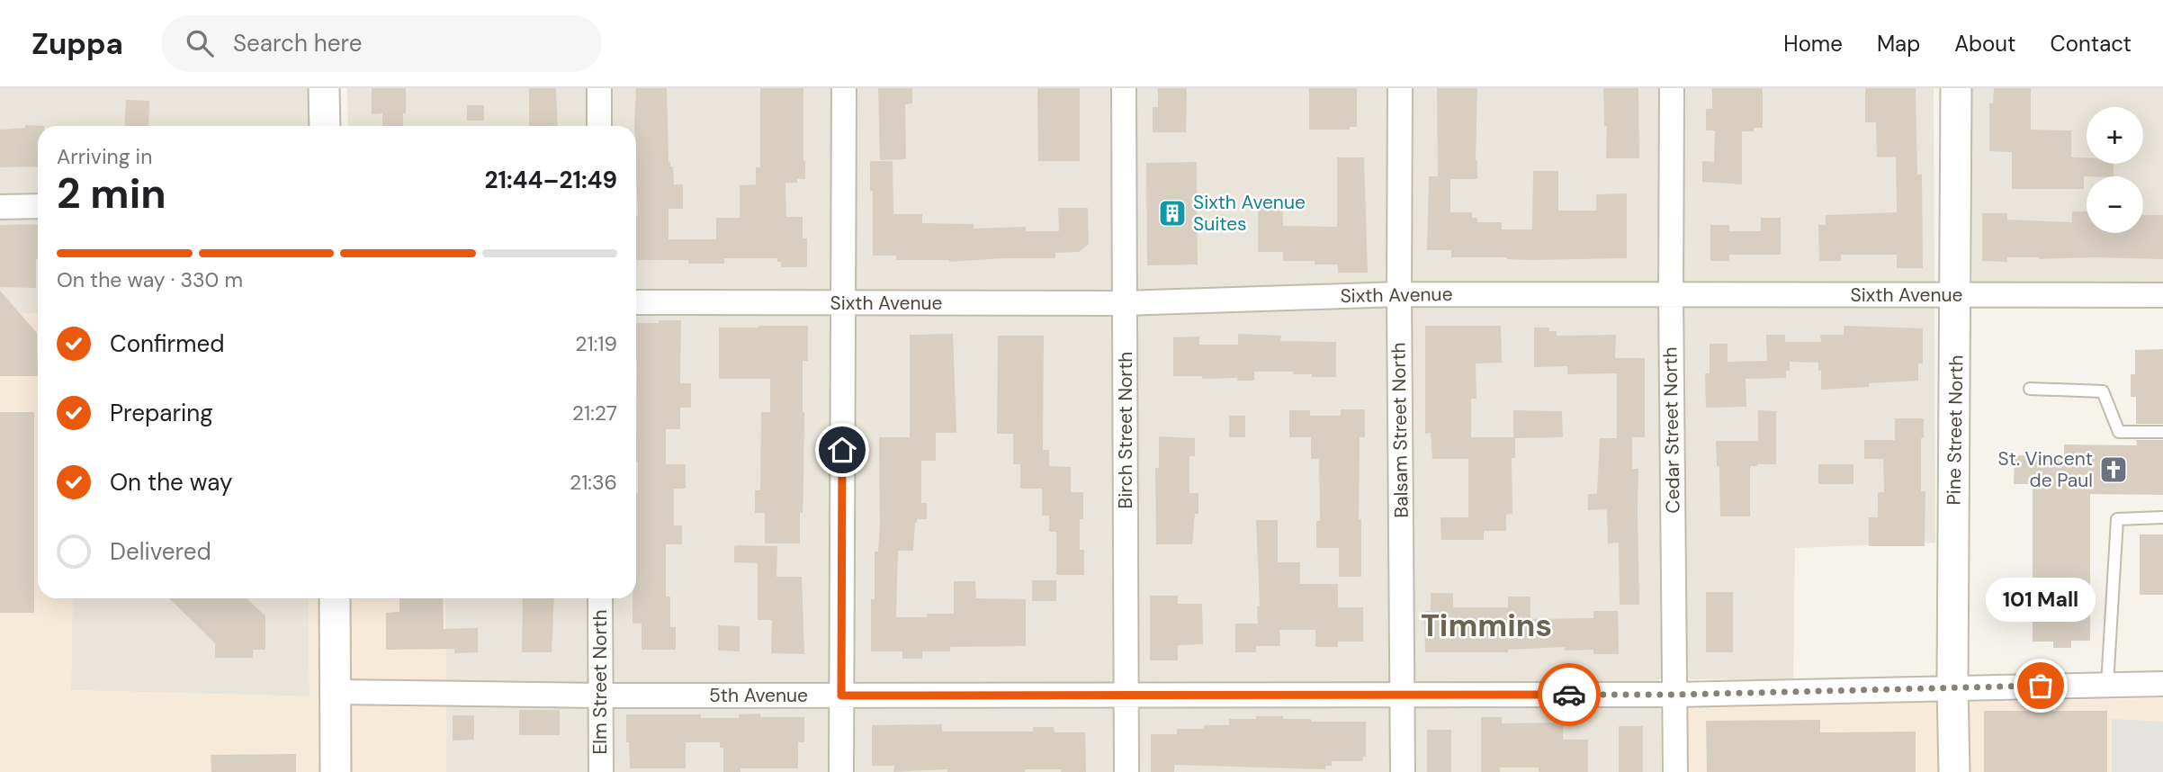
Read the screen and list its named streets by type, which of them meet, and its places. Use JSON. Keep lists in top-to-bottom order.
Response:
{
  "streets": {
    "street": [
      "Sixth Avenue",
      "Birch Street North",
      "Balsam Street North",
      "Cedar Street North",
      "Pine Street North",
      "Elm Street North",
      "5th Avenue"
    ]
  },
  "crossings": [
    ["Sixth Avenue", "Birch Street North"],
    ["Sixth Avenue", "Balsam Street North"],
    ["Sixth Avenue", "Cedar Street North"],
    ["Sixth Avenue", "Pine Street North"],
    ["Birch Street North", "5th Avenue"],
    ["Balsam Street North", "5th Avenue"],
    ["Cedar Street North", "5th Avenue"],
    ["Pine Street North", "5th Avenue"],
    ["Elm Street North", "5th Avenue"]
  ],
  "districts": ["Timmins"],
  "places": {
    "building": ["Sixth Avenue Suites"],
    "church": ["St. Vincent de Paul"],
    "other": ["101 Mall"]
  },
  "page": {
    "header": "Zuppa",
    "search": "Search here",
    "nav": [
      "Home",
      "Map",
      "About",
      "Contact"
    ],
    "map_buttons": ["+", "−"],
    "heading": ["2 min", "Arriving in", "21:44–21:49"],
    "bar": "On the way · 330 m",
    "list": [
      ["Confirmed", "21:19"],
      ["Preparing", "21:27"],
      ["On the way", "21:36"],
      "Delivered"
    ],
    "bubble": "101 Mall"
  }
}
